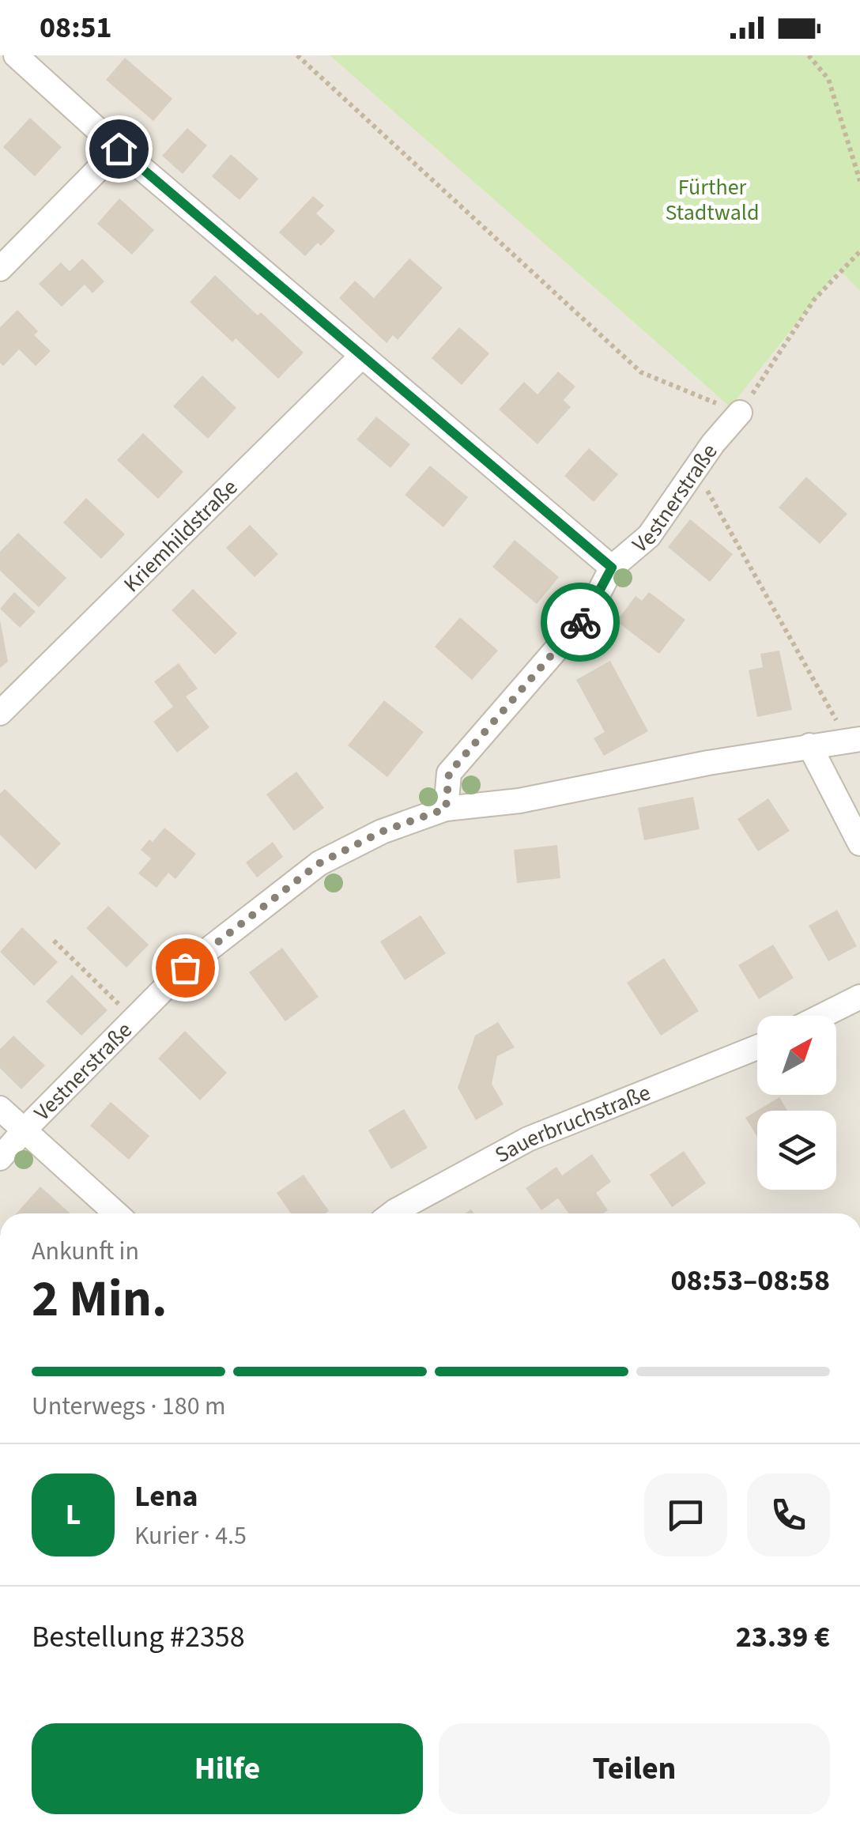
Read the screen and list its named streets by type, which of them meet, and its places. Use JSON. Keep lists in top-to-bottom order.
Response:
{
  "streets": {
    "street": ["Vestnerstraße", "Kriemhildstraße", "Sauerbruchstraße"]
  },
  "parks": ["Fürther Stadtwald"],
  "north": "top right",
  "page": {
    "status": "08:51",
    "heading": ["2 Min.", "Ankunft in", "08:53–08:58"],
    "panel": [
      "Lena",
      "Kurier · 4.5",
      "Bestellung #2358",
      "23.39 €"
    ],
    "bar": "Unterwegs · 180 m",
    "round": "L",
    "buttons": ["Hilfe", "Teilen"]
  }
}
